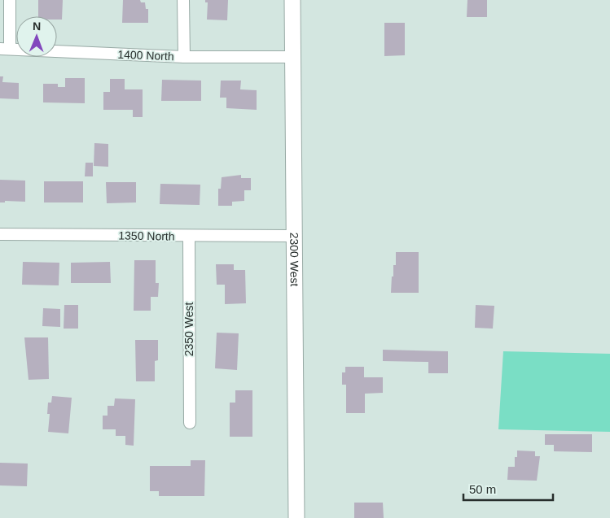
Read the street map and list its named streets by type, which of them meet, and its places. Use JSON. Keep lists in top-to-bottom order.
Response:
{
  "streets": {
    "main road": ["2300 West"],
    "street": ["1400 North", "1350 North", "2350 West"]
  },
  "crossings": [
    ["1400 North", "2300 West"],
    ["1350 North", "2300 West"],
    ["1350 North", "2350 West"]
  ],
  "scale_bar": "50 m",
  "north": "top"
}
